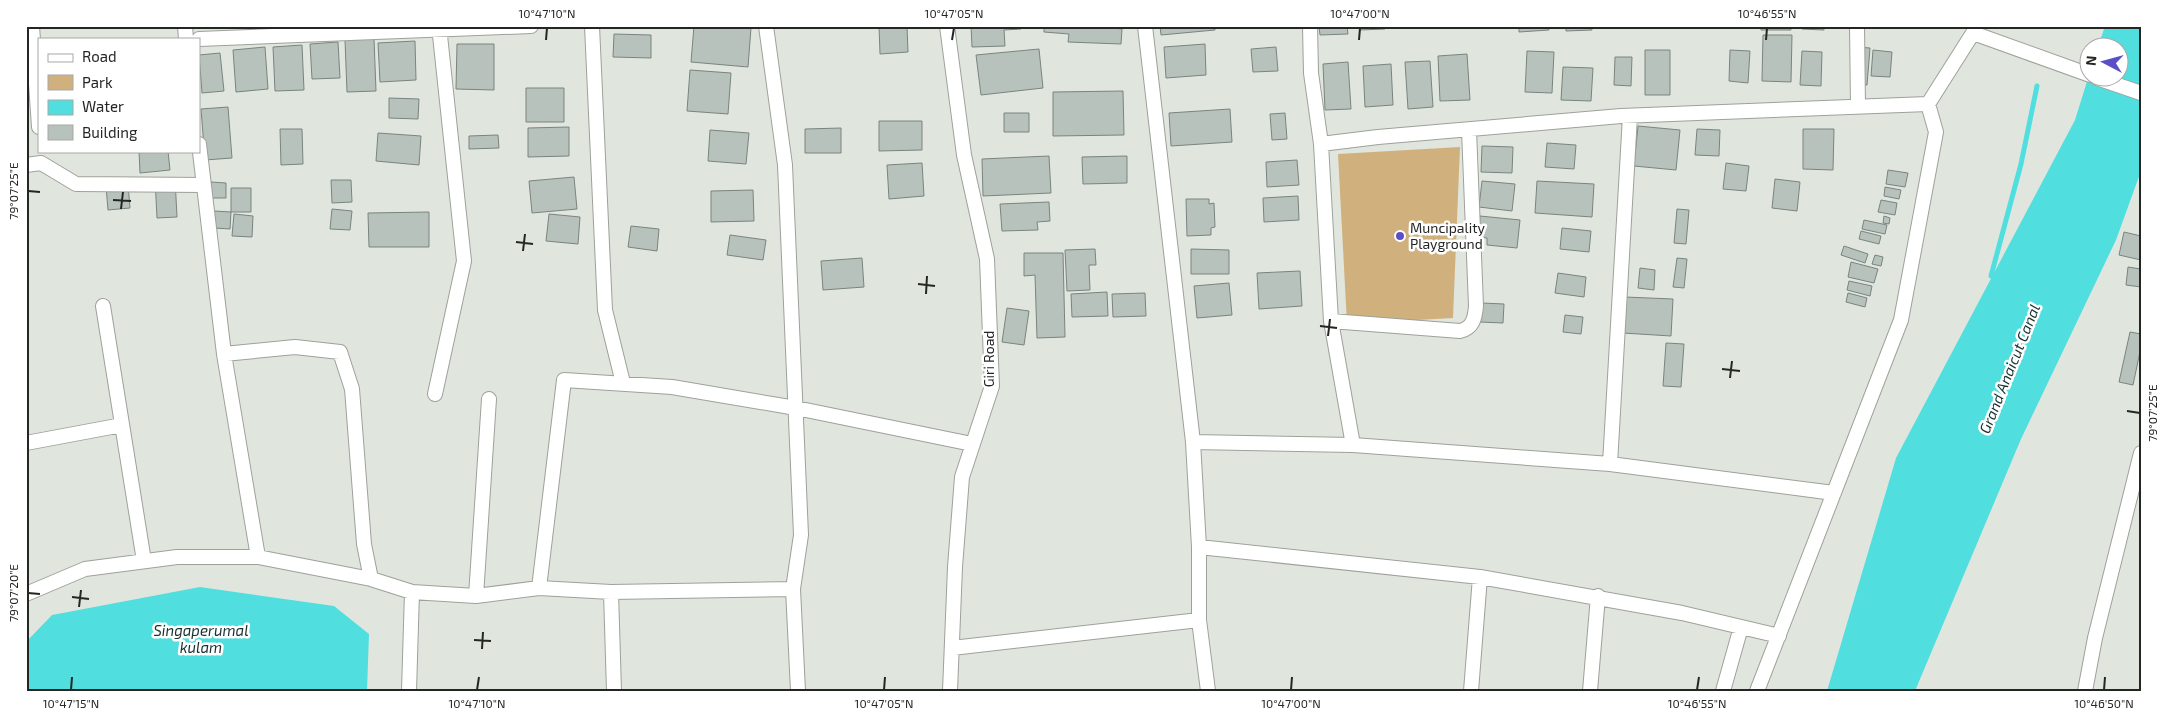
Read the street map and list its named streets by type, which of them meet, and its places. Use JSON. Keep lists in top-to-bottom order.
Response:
{
  "streets": {
    "street": ["Giri Road"]
  },
  "water": ["Grand Anaicut Canal", "Singaperumal kulam"],
  "places": ["Muncipality Playground"],
  "legend": [
    "Road",
    "Park",
    "Water",
    "Building"
  ],
  "north": "left",
  "coordinates": [
    "10°47'10\"N",
    "10°47'05\"N",
    "10°47'00\"N",
    "10°46'55\"N",
    "79°07'25\"E",
    "79°07'20\"E",
    "10°47'15\"N",
    "10°46'50\"N"
  ]
}
